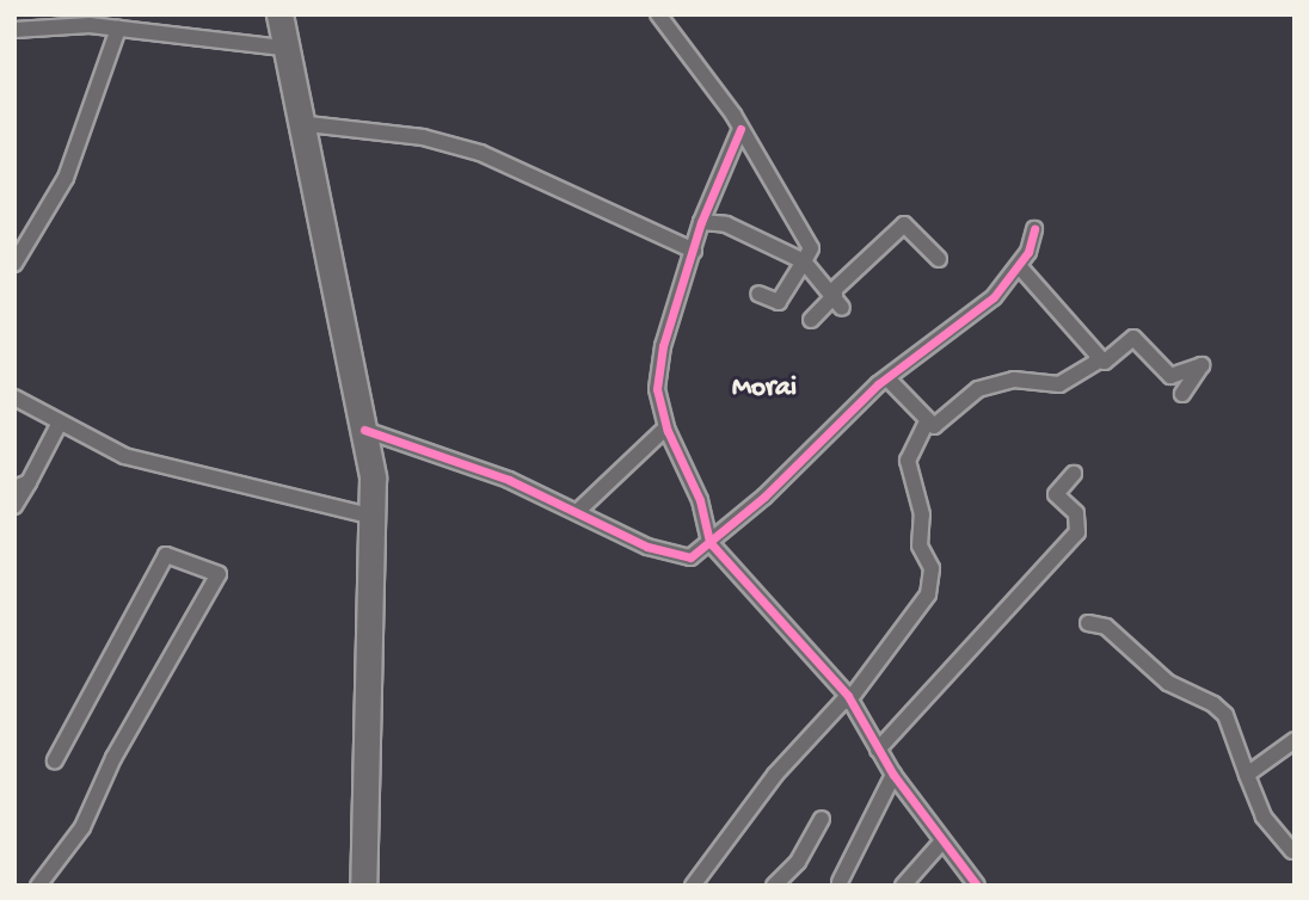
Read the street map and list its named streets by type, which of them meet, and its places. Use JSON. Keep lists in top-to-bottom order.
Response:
{
  "districts": ["Morai"]
}
